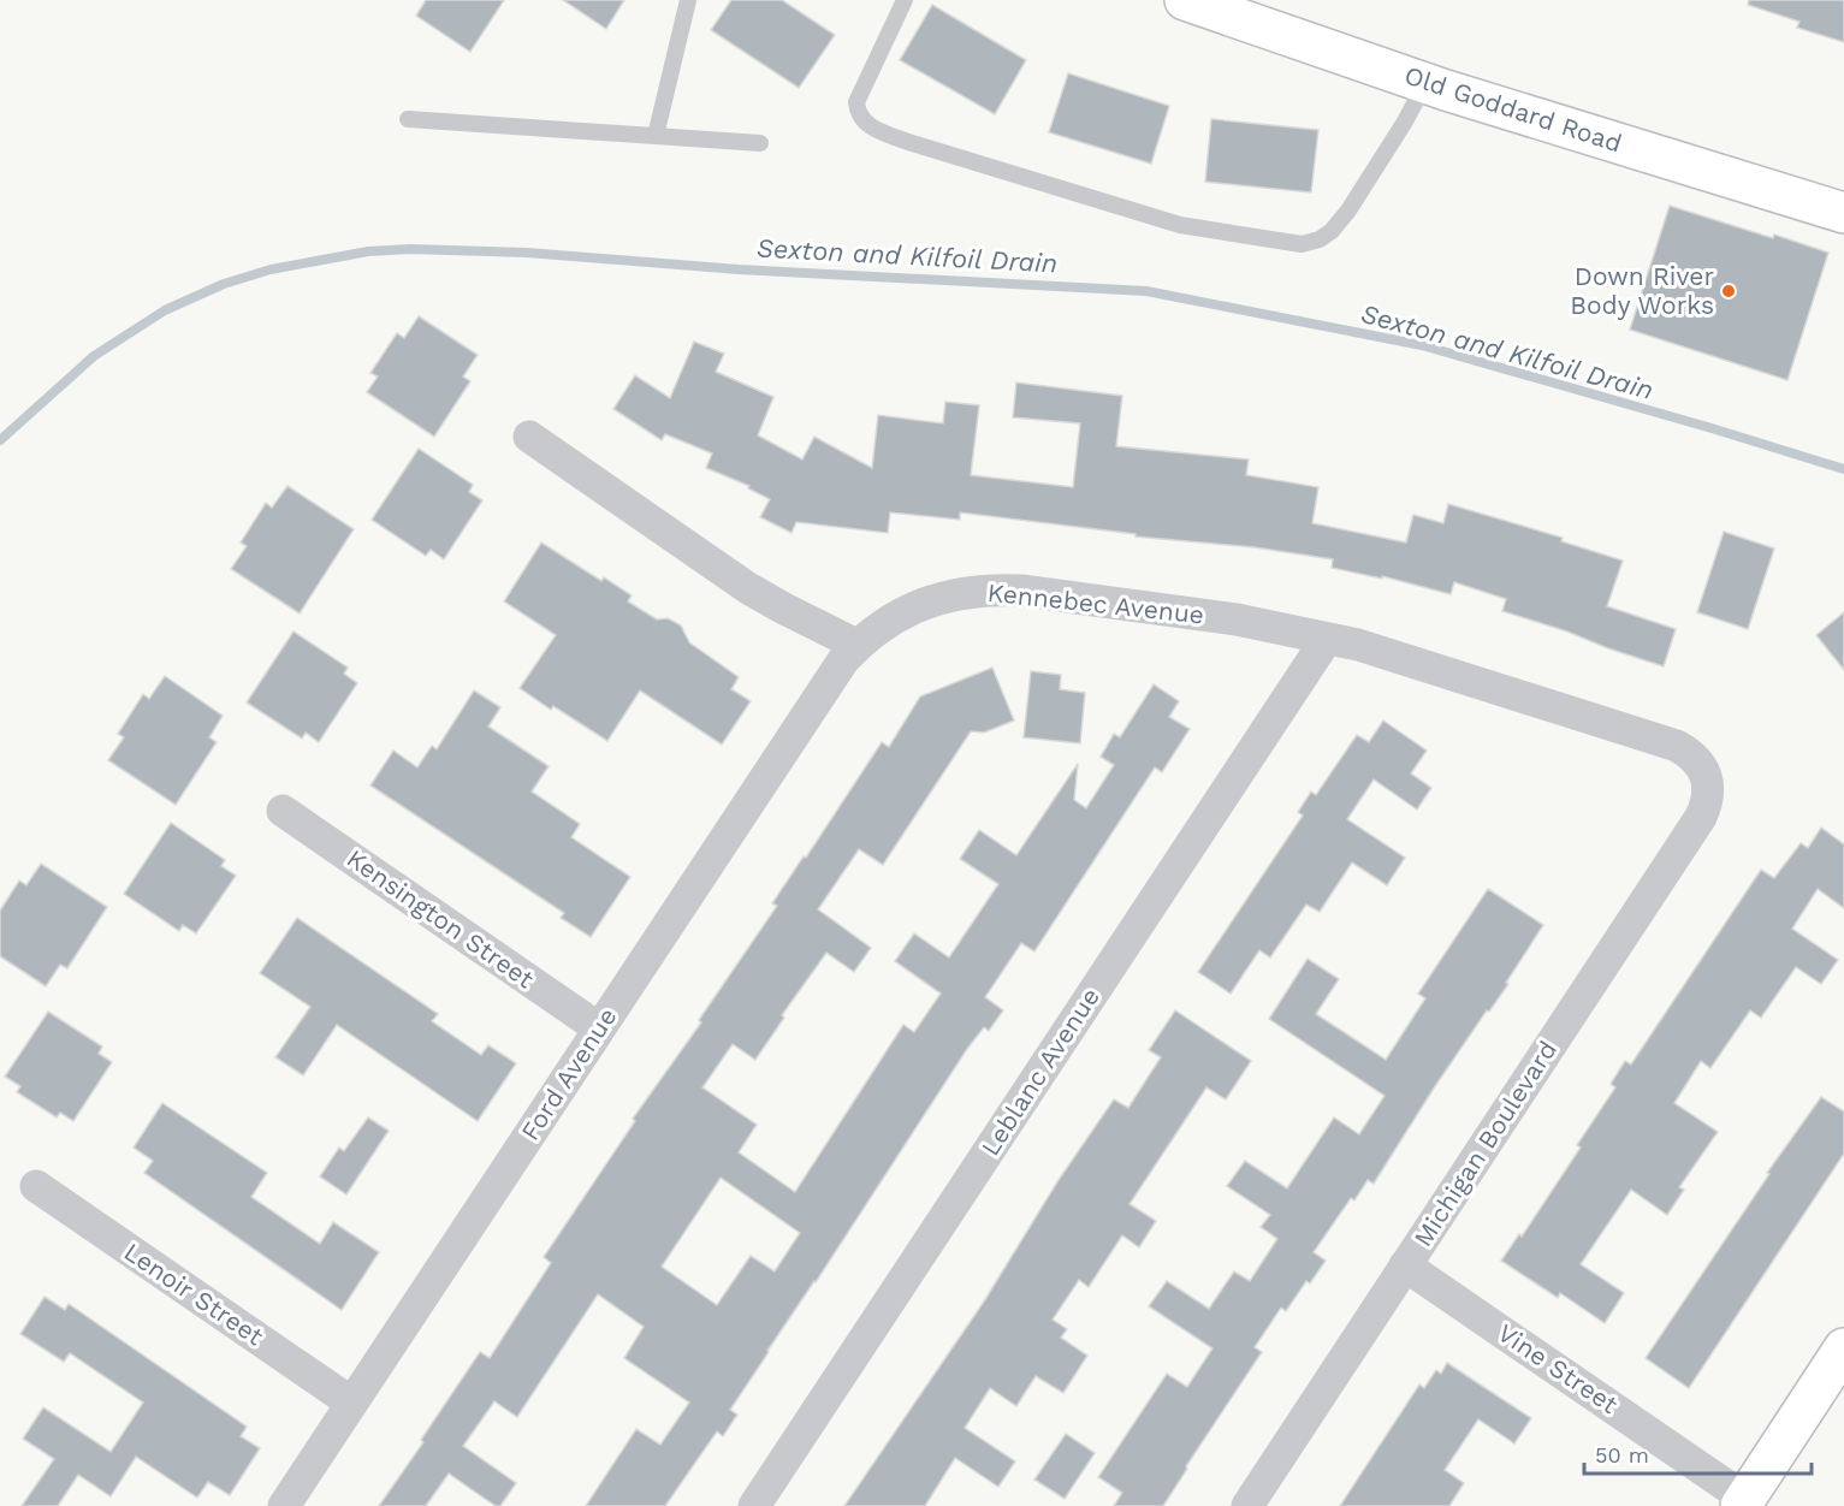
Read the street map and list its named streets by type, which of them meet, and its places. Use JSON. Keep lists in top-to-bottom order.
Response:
{
  "streets": {
    "street": [
      "Old Goddard Road",
      "Kennebec Avenue",
      "Kensington Street",
      "Leblanc Avenue",
      "Ford Avenue",
      "Michigan Boulevard",
      "Lenoir Street",
      "Vine Street"
    ]
  },
  "crossings": [
    ["Kennebec Avenue", "Leblanc Avenue"],
    ["Kennebec Avenue", "Ford Avenue"],
    ["Kennebec Avenue", "Michigan Boulevard"],
    ["Kensington Street", "Ford Avenue"],
    ["Ford Avenue", "Lenoir Street"],
    ["Michigan Boulevard", "Vine Street"]
  ],
  "water": ["Sexton and Kilfoil Drain"],
  "places": ["Down River Body Works"],
  "scale_bar": "50 m"
}
